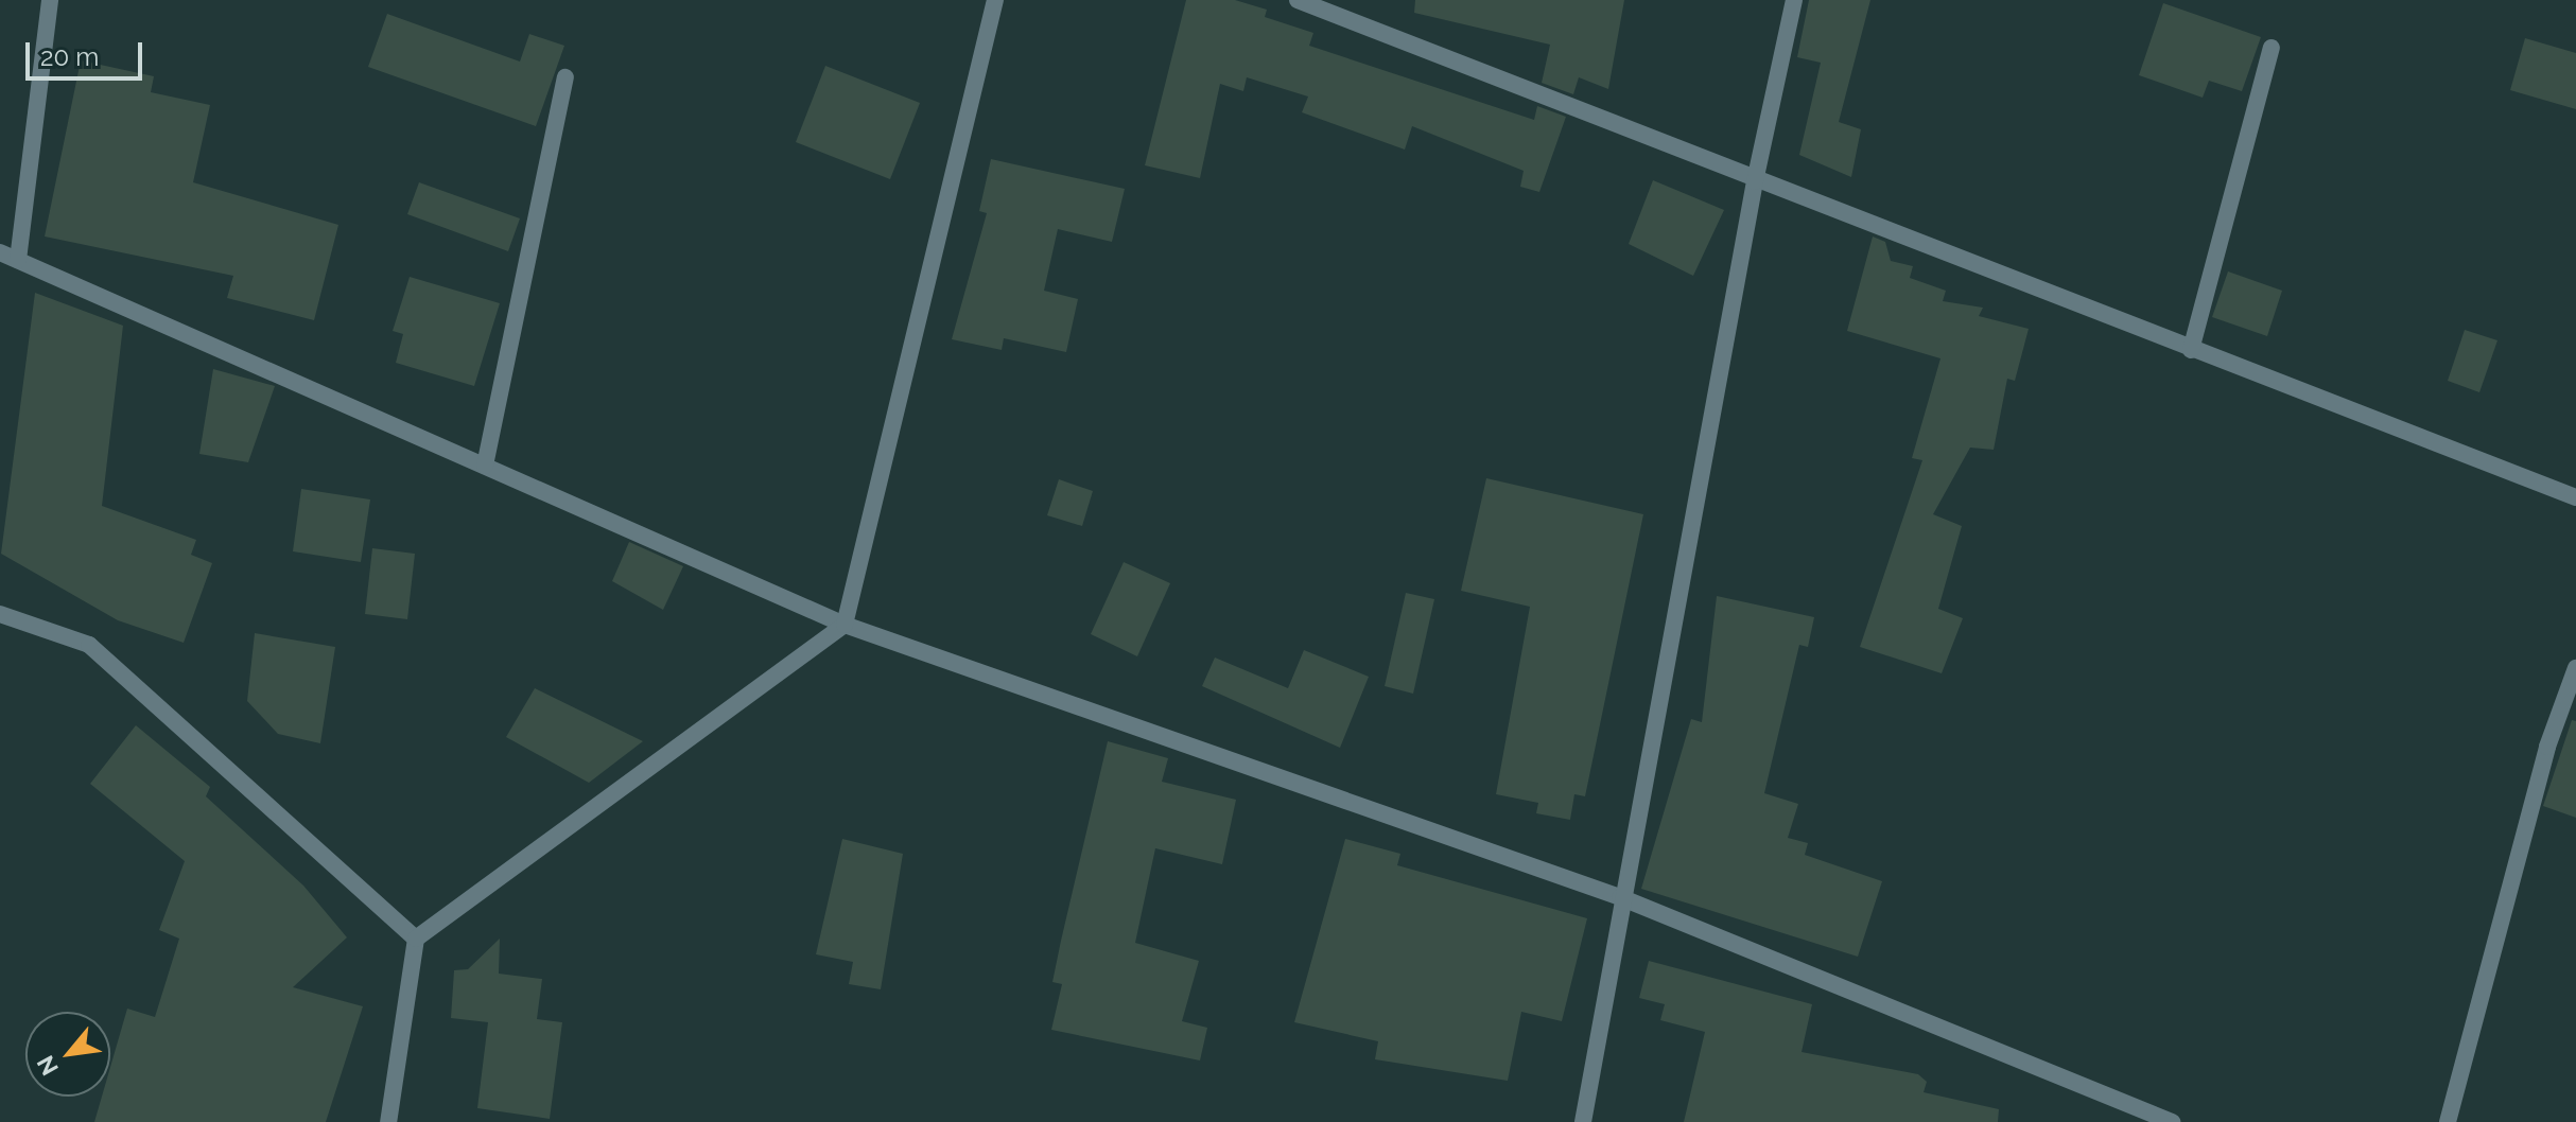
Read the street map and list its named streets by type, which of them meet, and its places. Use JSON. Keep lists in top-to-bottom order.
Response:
{
  "scale_bar": "20 m",
  "north": "bottom left"
}
